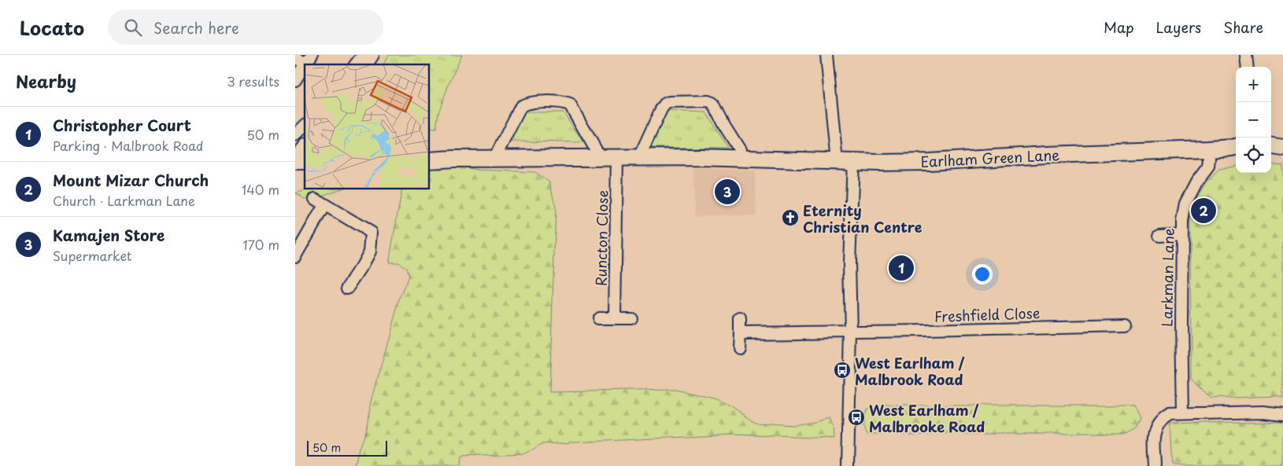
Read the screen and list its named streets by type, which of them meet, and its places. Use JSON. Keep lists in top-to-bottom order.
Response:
{
  "streets": {
    "street": [
      "Earlham Green Lane",
      "Runcton Close",
      "Larkman Lane",
      "Freshfield Close"
    ]
  },
  "crossings": [
    ["Earlham Green Lane", "Runcton Close"],
    ["Earlham Green Lane", "Larkman Lane"]
  ],
  "places": {
    "church": ["Eternity Christian Centre"],
    "bus stop": ["West Earlham / Malbrook Road", "West Earlham / Malbrooke Road"]
  },
  "scale_bar": "50 m",
  "page": {
    "header": "Locato",
    "search": "Search here",
    "nav": ["Map", "Layers", "Share"],
    "heading": ["Nearby", "3 results"],
    "map_buttons": ["+", "−"],
    "list": [
      {
        "mark": "1",
        "name": "Christopher Court",
        "note": "Parking · Malbrook Road",
        "value": "50 m"
      },
      {
        "mark": "2",
        "name": "Mount Mizar Church",
        "note": "Church · Larkman Lane",
        "value": "140 m"
      },
      {
        "mark": "3",
        "name": "Kamajen Store",
        "note": "Supermarket",
        "value": "170 m"
      }
    ],
    "pins": ["3", "2", "1"],
    "scale": "50 m"
  }
}
